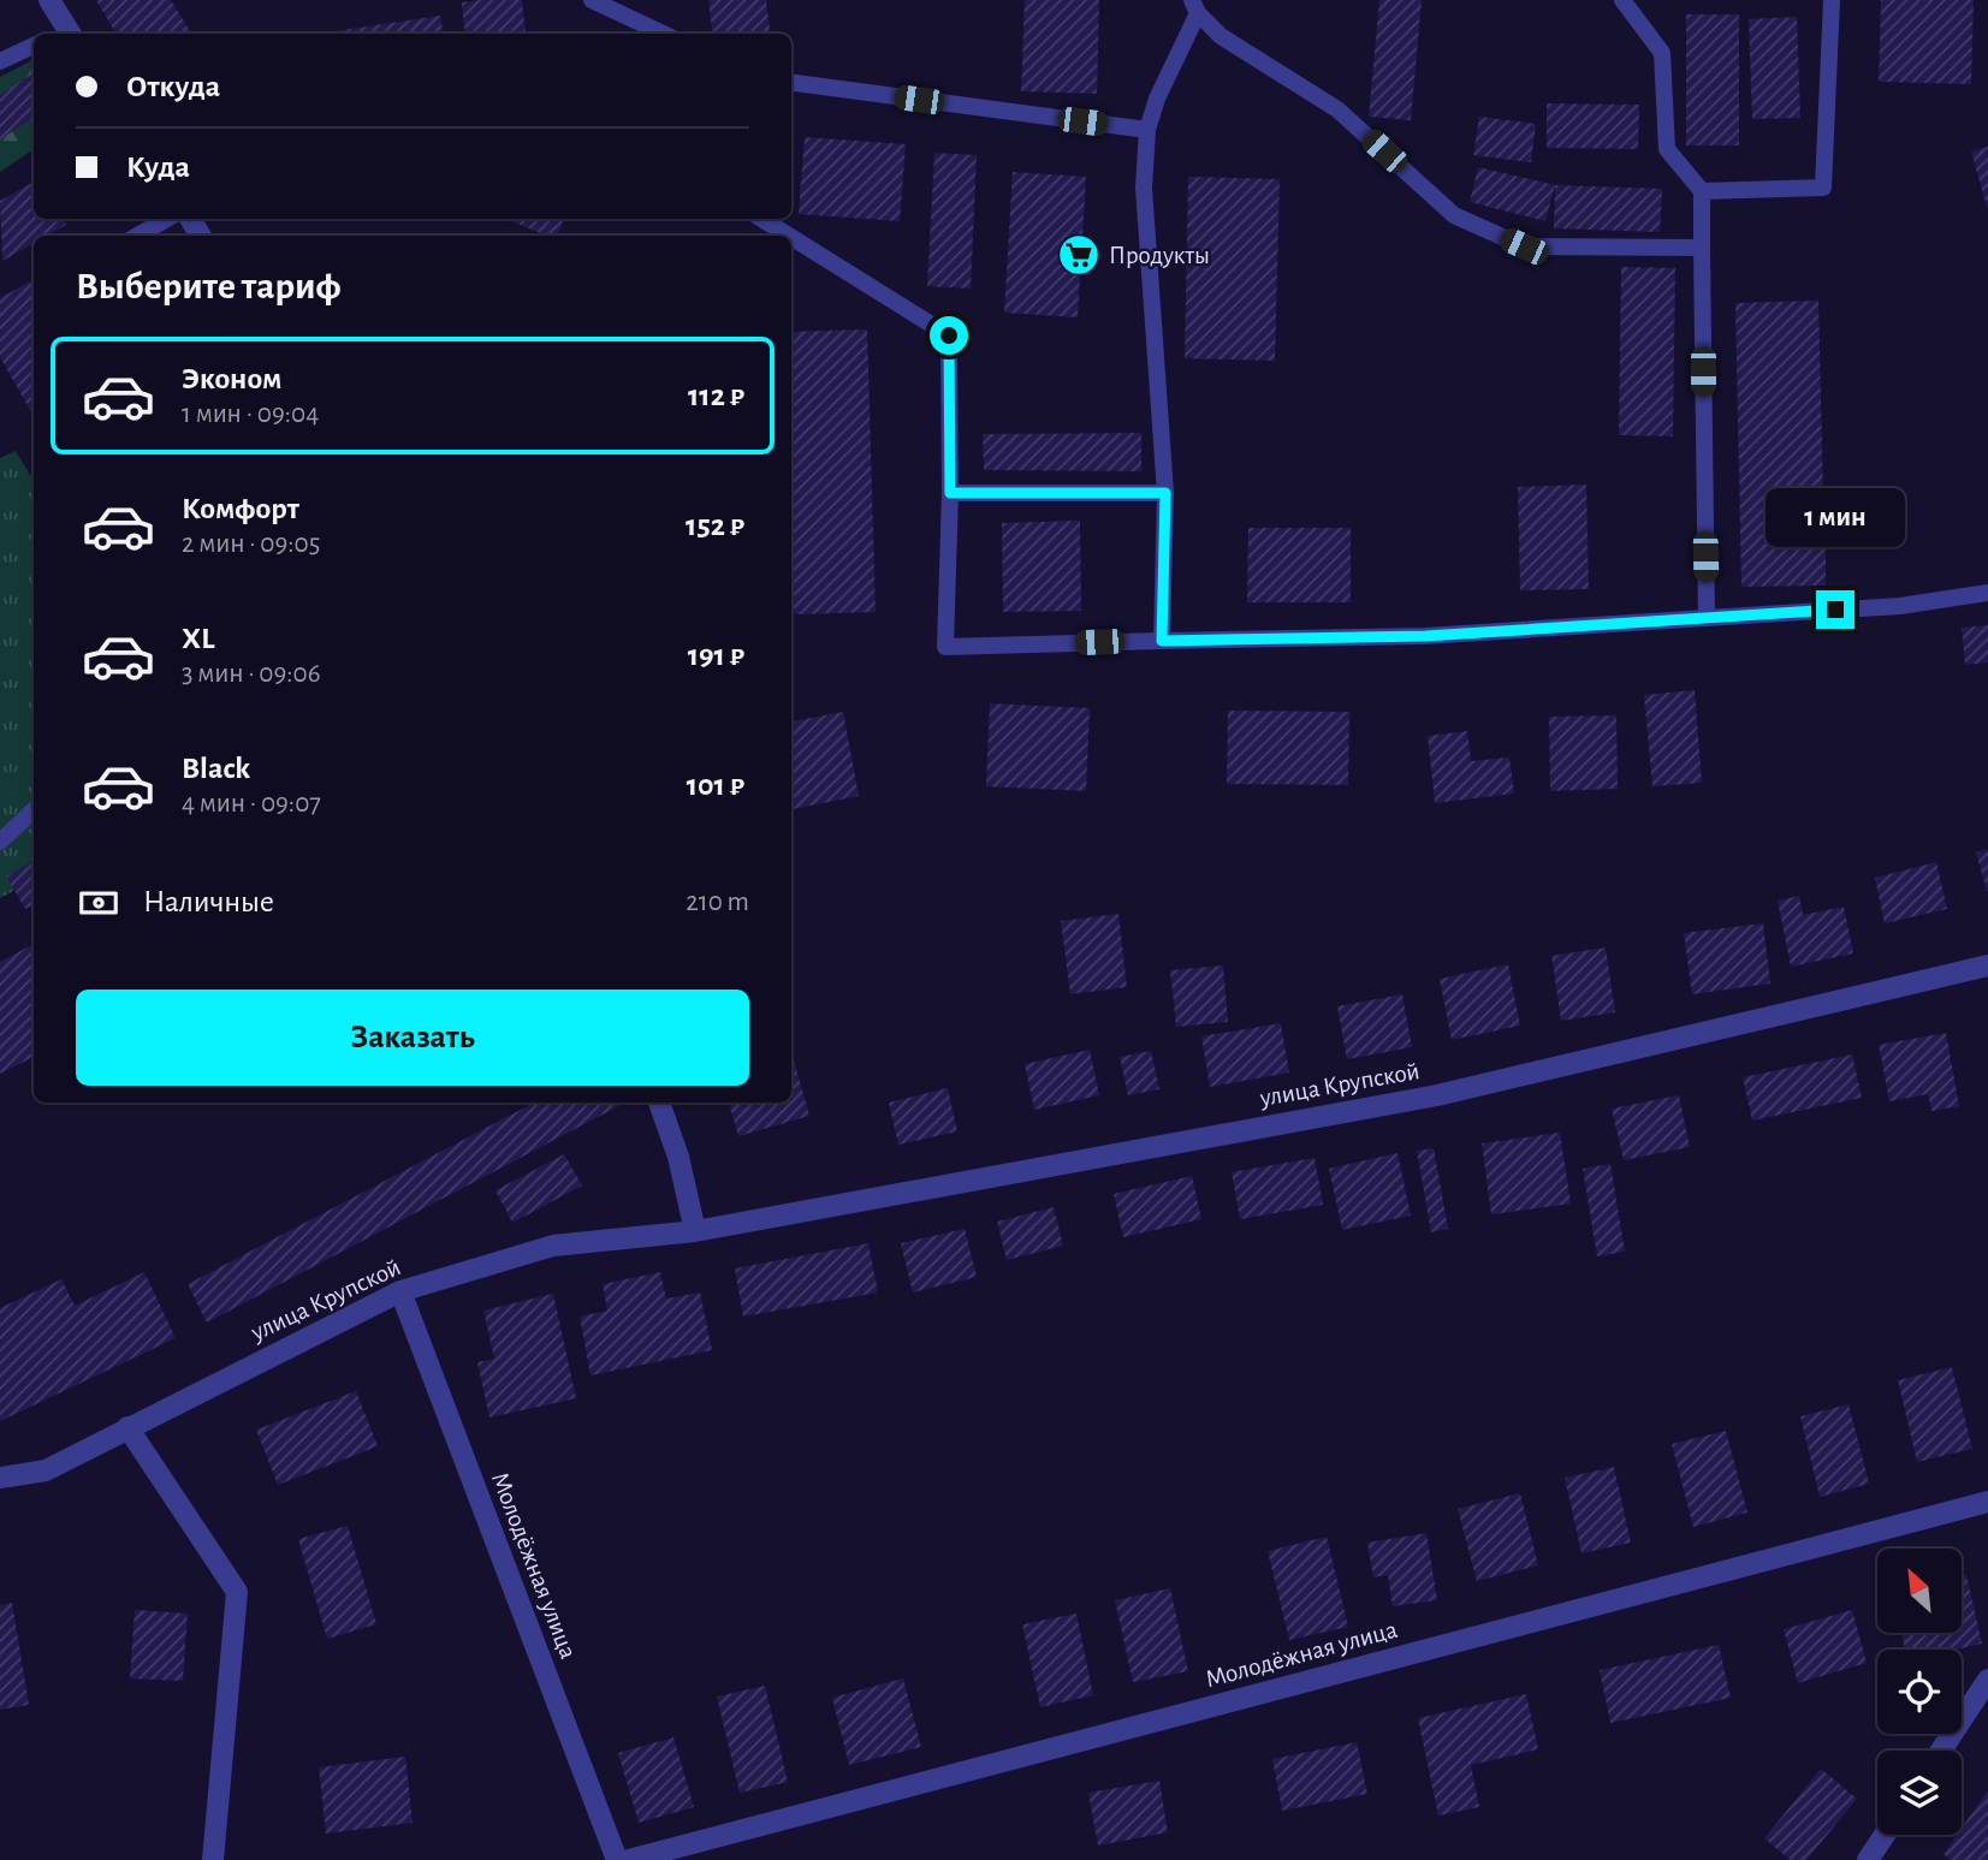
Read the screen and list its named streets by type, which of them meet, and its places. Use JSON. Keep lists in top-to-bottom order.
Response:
{
  "streets": {
    "street": ["улица Крупской", "Молодёжная улица"]
  },
  "crossings": [
    ["улица Крупской", "Молодёжная улица"]
  ],
  "places": {
    "supermarket": ["Продукты"]
  },
  "north": "top left",
  "page": {
    "banner": ["Откуда", "Куда"],
    "heading": "Выберите тариф",
    "list": [
      {
        "name": "Эконом",
        "note": "1 мин · 09:04",
        "value": "112 ₽"
      },
      {
        "name": "Комфорт",
        "note": "2 мин · 09:05",
        "value": "152 ₽"
      },
      {
        "name": "XL",
        "note": "3 мин · 09:06",
        "value": "191 ₽"
      },
      {
        "name": "Black",
        "note": "4 мин · 09:07",
        "value": "101 ₽"
      }
    ],
    "bubble": "1 мин",
    "pay": ["Наличные", "210 m"],
    "buttons": "Заказать"
  }
}
